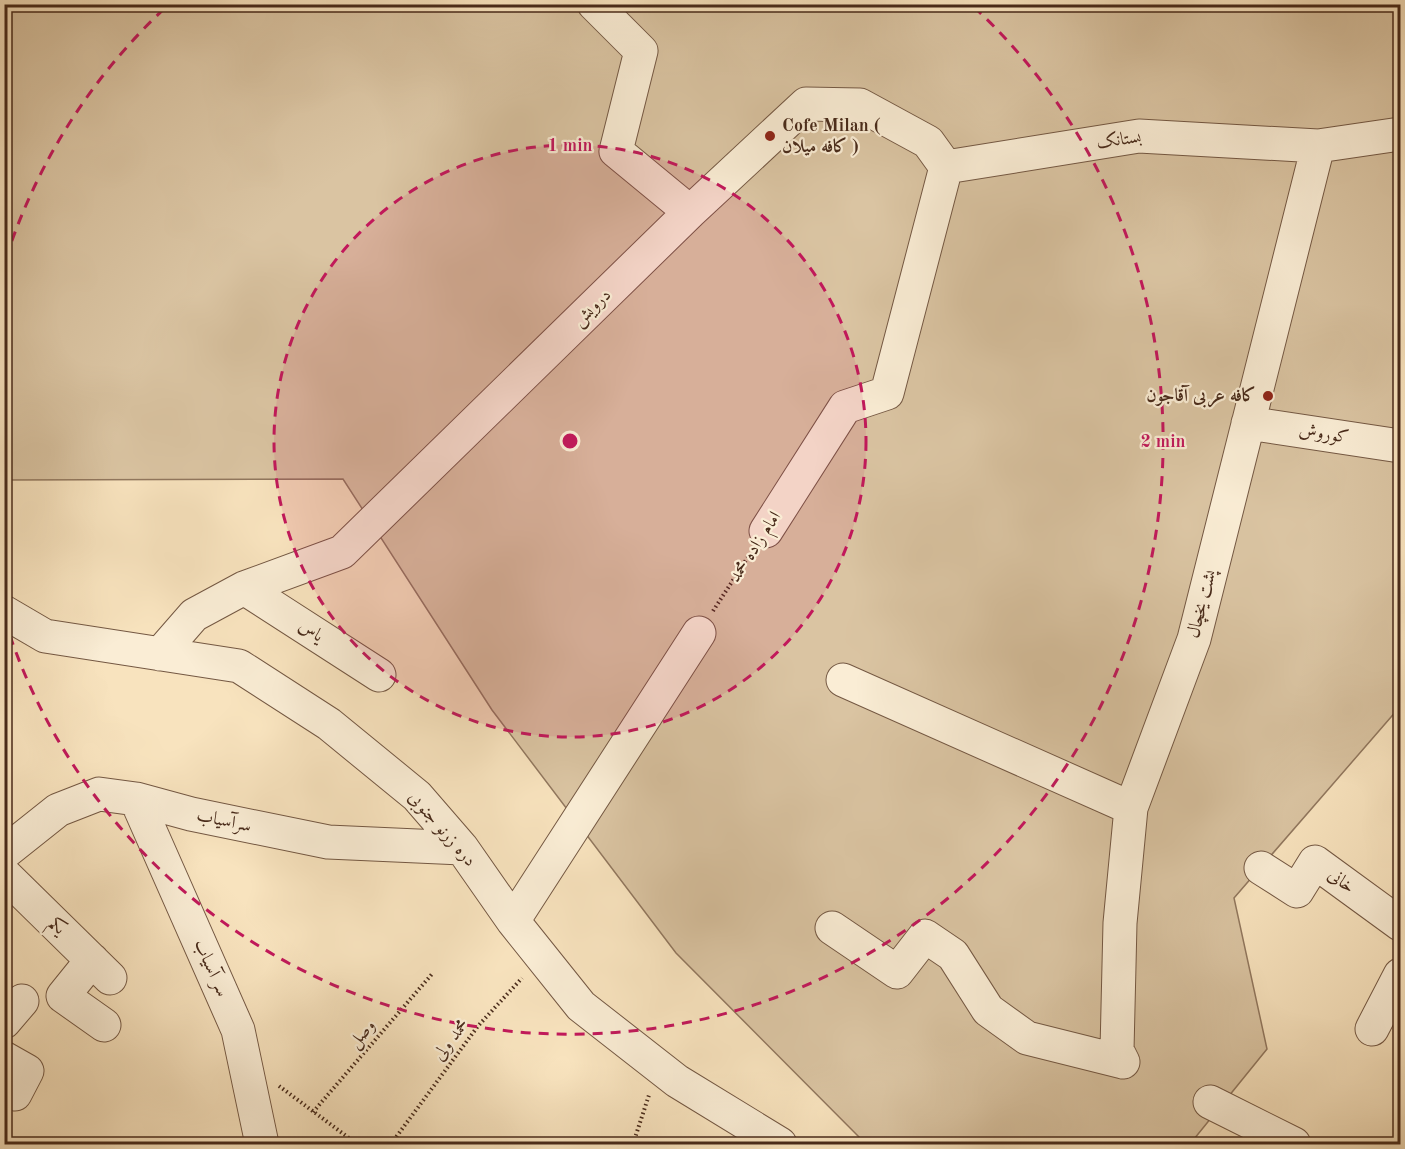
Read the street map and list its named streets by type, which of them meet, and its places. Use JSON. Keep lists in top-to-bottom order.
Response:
{
  "streets": {
    "street": [
      "بستانک",
      "درویش",
      "کوروش",
      "امام زاده محمد",
      "پشت یخچال",
      "یاس",
      "سرآسیاب",
      "دره زرنو جنوبی",
      "خانی",
      "یکم",
      "سر آسیاب"
    ],
    "path": ["وصل", "محمد ولی"]
  },
  "crossings": [
    ["بستانک", "درویش"],
    ["بستانک", "امام زاده محمد"],
    ["بستانک", "پشت یخچال"],
    ["درویش", "امام زاده محمد"],
    ["درویش", "یاس"],
    ["کوروش", "پشت یخچال"],
    ["سرآسیاب", "دره زرنو جنوبی"],
    ["سرآسیاب", "یکم"],
    ["سرآسیاب", "سر آسیاب"],
    ["دره زرنو جنوبی", "محمد ولی"]
  ],
  "places": ["Cofe Milan ( کافه میلان )", "کافه عربی آقاجون"],
  "rings": ["1 min", "2 min"]
}
